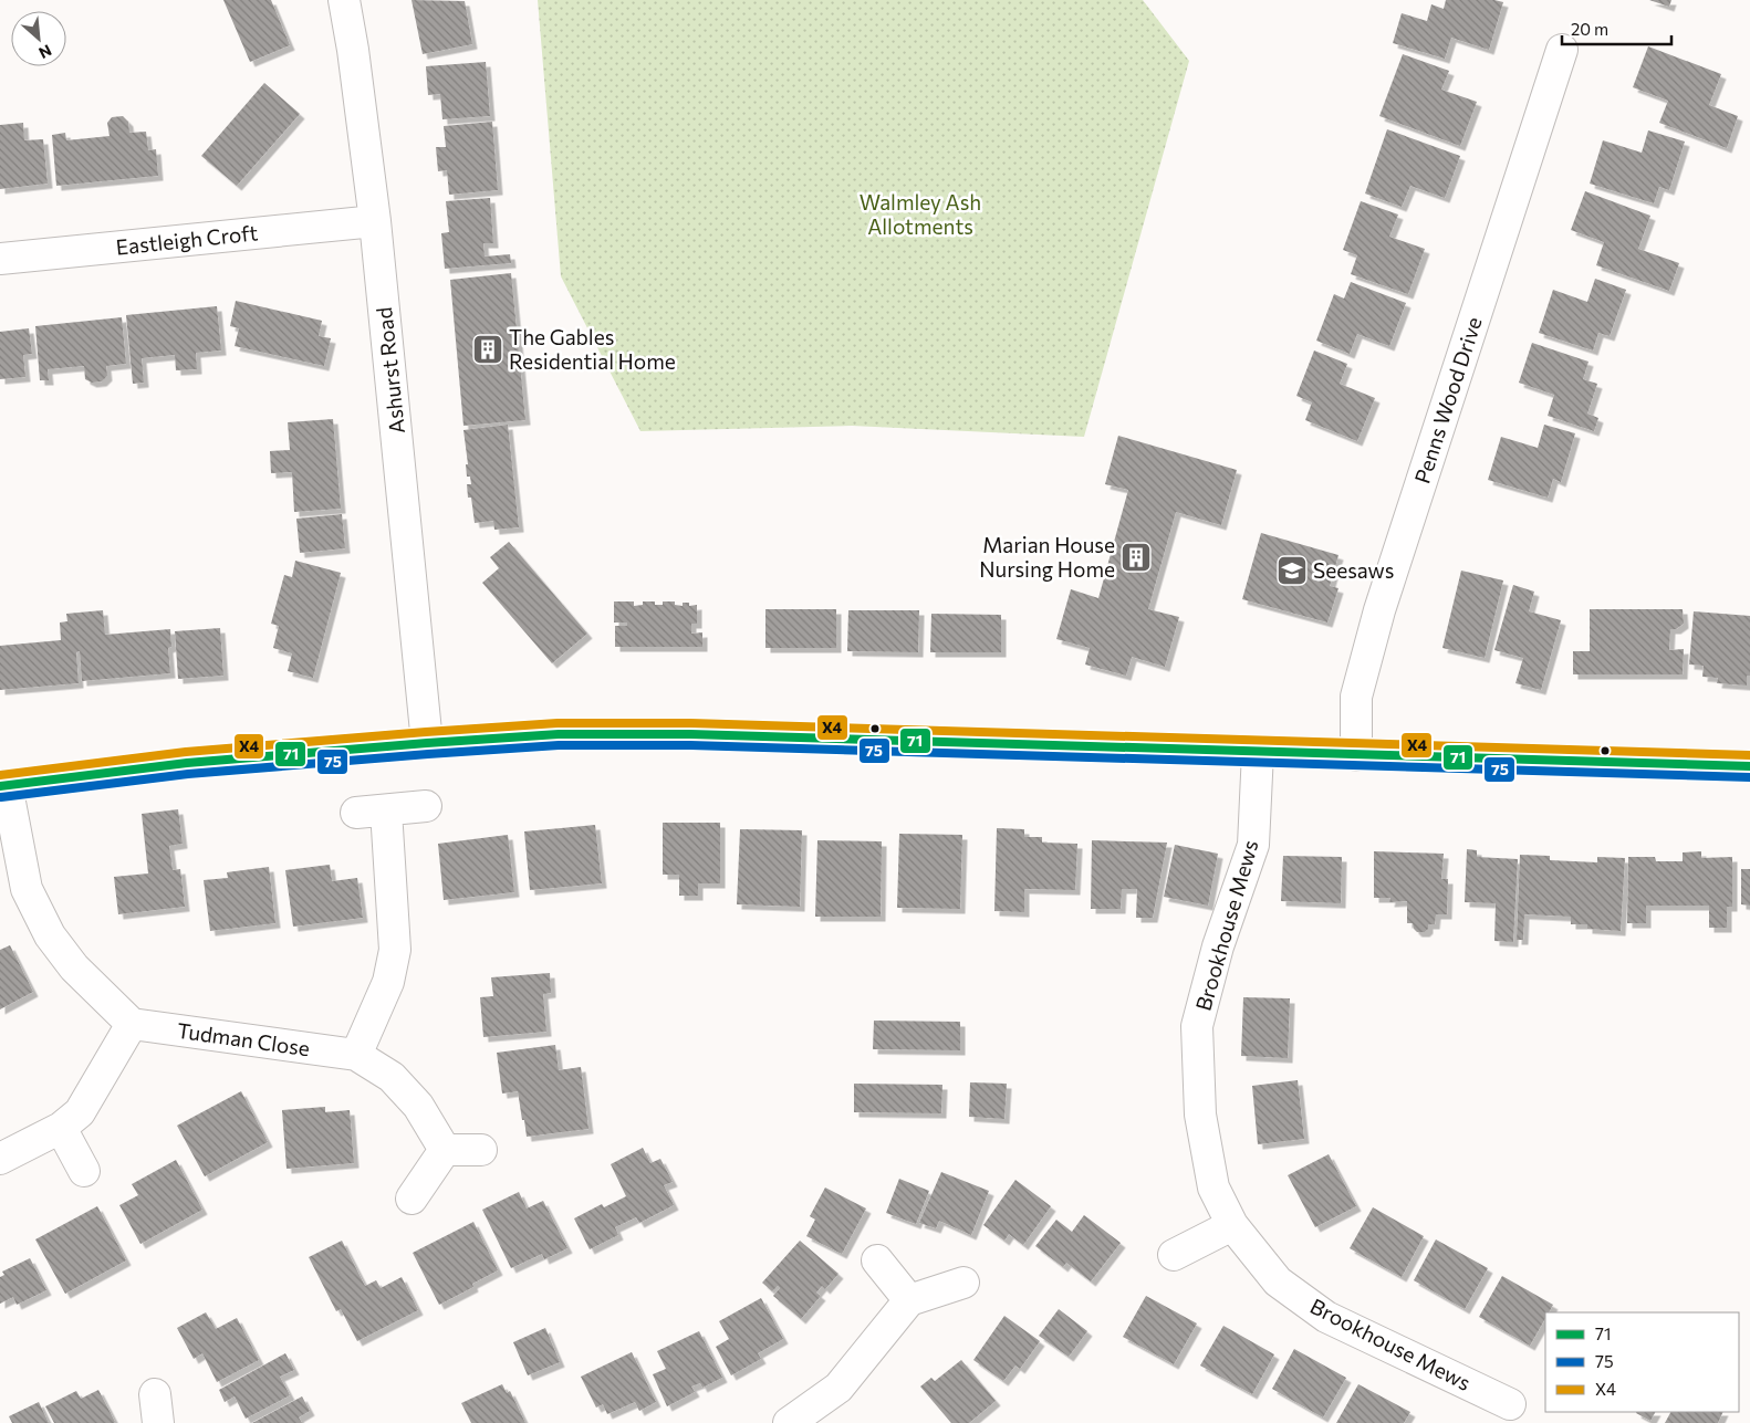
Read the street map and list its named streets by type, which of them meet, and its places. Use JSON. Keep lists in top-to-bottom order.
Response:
{
  "streets": {
    "street": [
      "Eastleigh Croft",
      "Ashurst Road",
      "Penns Wood Drive",
      "Brookhouse Mews",
      "Tudman Close"
    ]
  },
  "crossings": [
    ["Eastleigh Croft", "Ashurst Road"]
  ],
  "parks": ["Walmley Ash Allotments"],
  "places": {
    "building": ["The Gables Residential Home", "Marian House Nursing Home"],
    "school or university": ["Seesaws"]
  },
  "lines": ["transit line X4", "transit line 71", "transit line 75"],
  "legend": ["71", "75", "X4"],
  "scale_bar": "20 m",
  "north": "bottom right"
}
